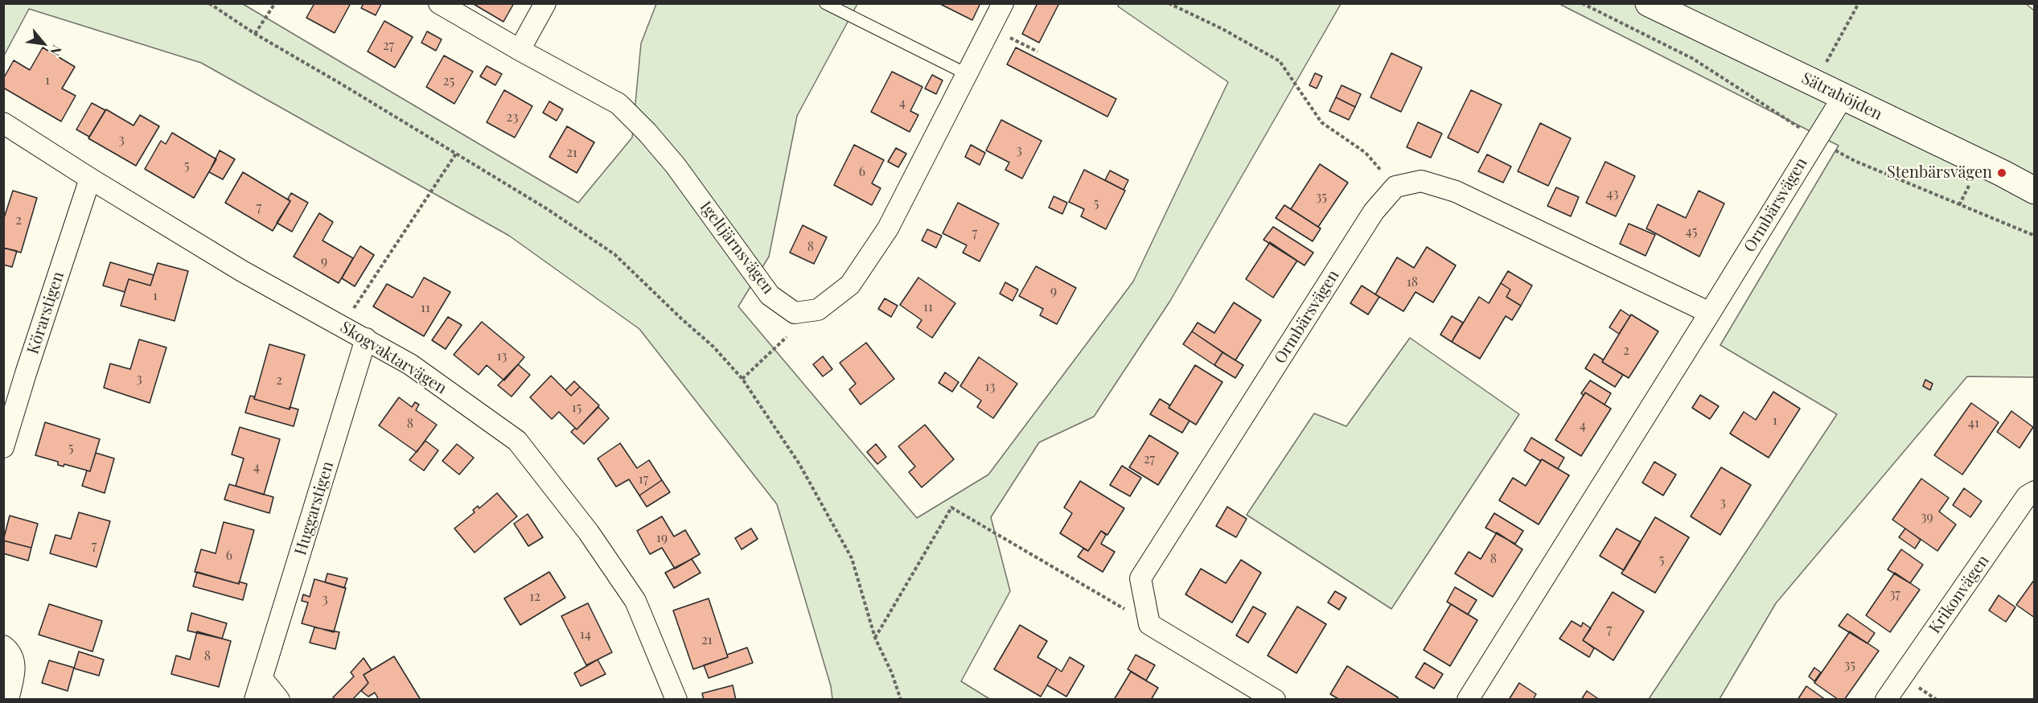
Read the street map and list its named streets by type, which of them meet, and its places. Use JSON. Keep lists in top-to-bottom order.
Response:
{
  "streets": {
    "street": [
      "Sätrahöjden",
      "Ormbärsvägen",
      "Igeltjärnsvägen",
      "Körarstigen",
      "Skogvaktarvägen",
      "Huggarstigen",
      "Krikonvägen"
    ]
  },
  "crossings": [
    ["Sätrahöjden", "Ormbärsvägen"],
    ["Körarstigen", "Skogvaktarvägen"],
    ["Skogvaktarvägen", "Huggarstigen"]
  ],
  "places": ["Stenbärsvägen"],
  "house_numbers": [
    "27",
    "1",
    "25",
    "4",
    "23",
    "3",
    "3",
    "21",
    "5",
    "6",
    "43",
    "35",
    "5",
    "7",
    "2",
    "45",
    "7",
    "8",
    "9",
    "18",
    "9",
    "1",
    "11",
    "11",
    "2",
    "13",
    "3",
    "2",
    "13",
    "15",
    "1",
    "41",
    "8",
    "4",
    "5",
    "27",
    "4",
    "17",
    "3",
    "39",
    "19",
    "7",
    "6",
    "8",
    "5",
    "37",
    "12",
    "3",
    "7",
    "14",
    "21",
    "8",
    "35"
  ],
  "north": "bottom right"
}
